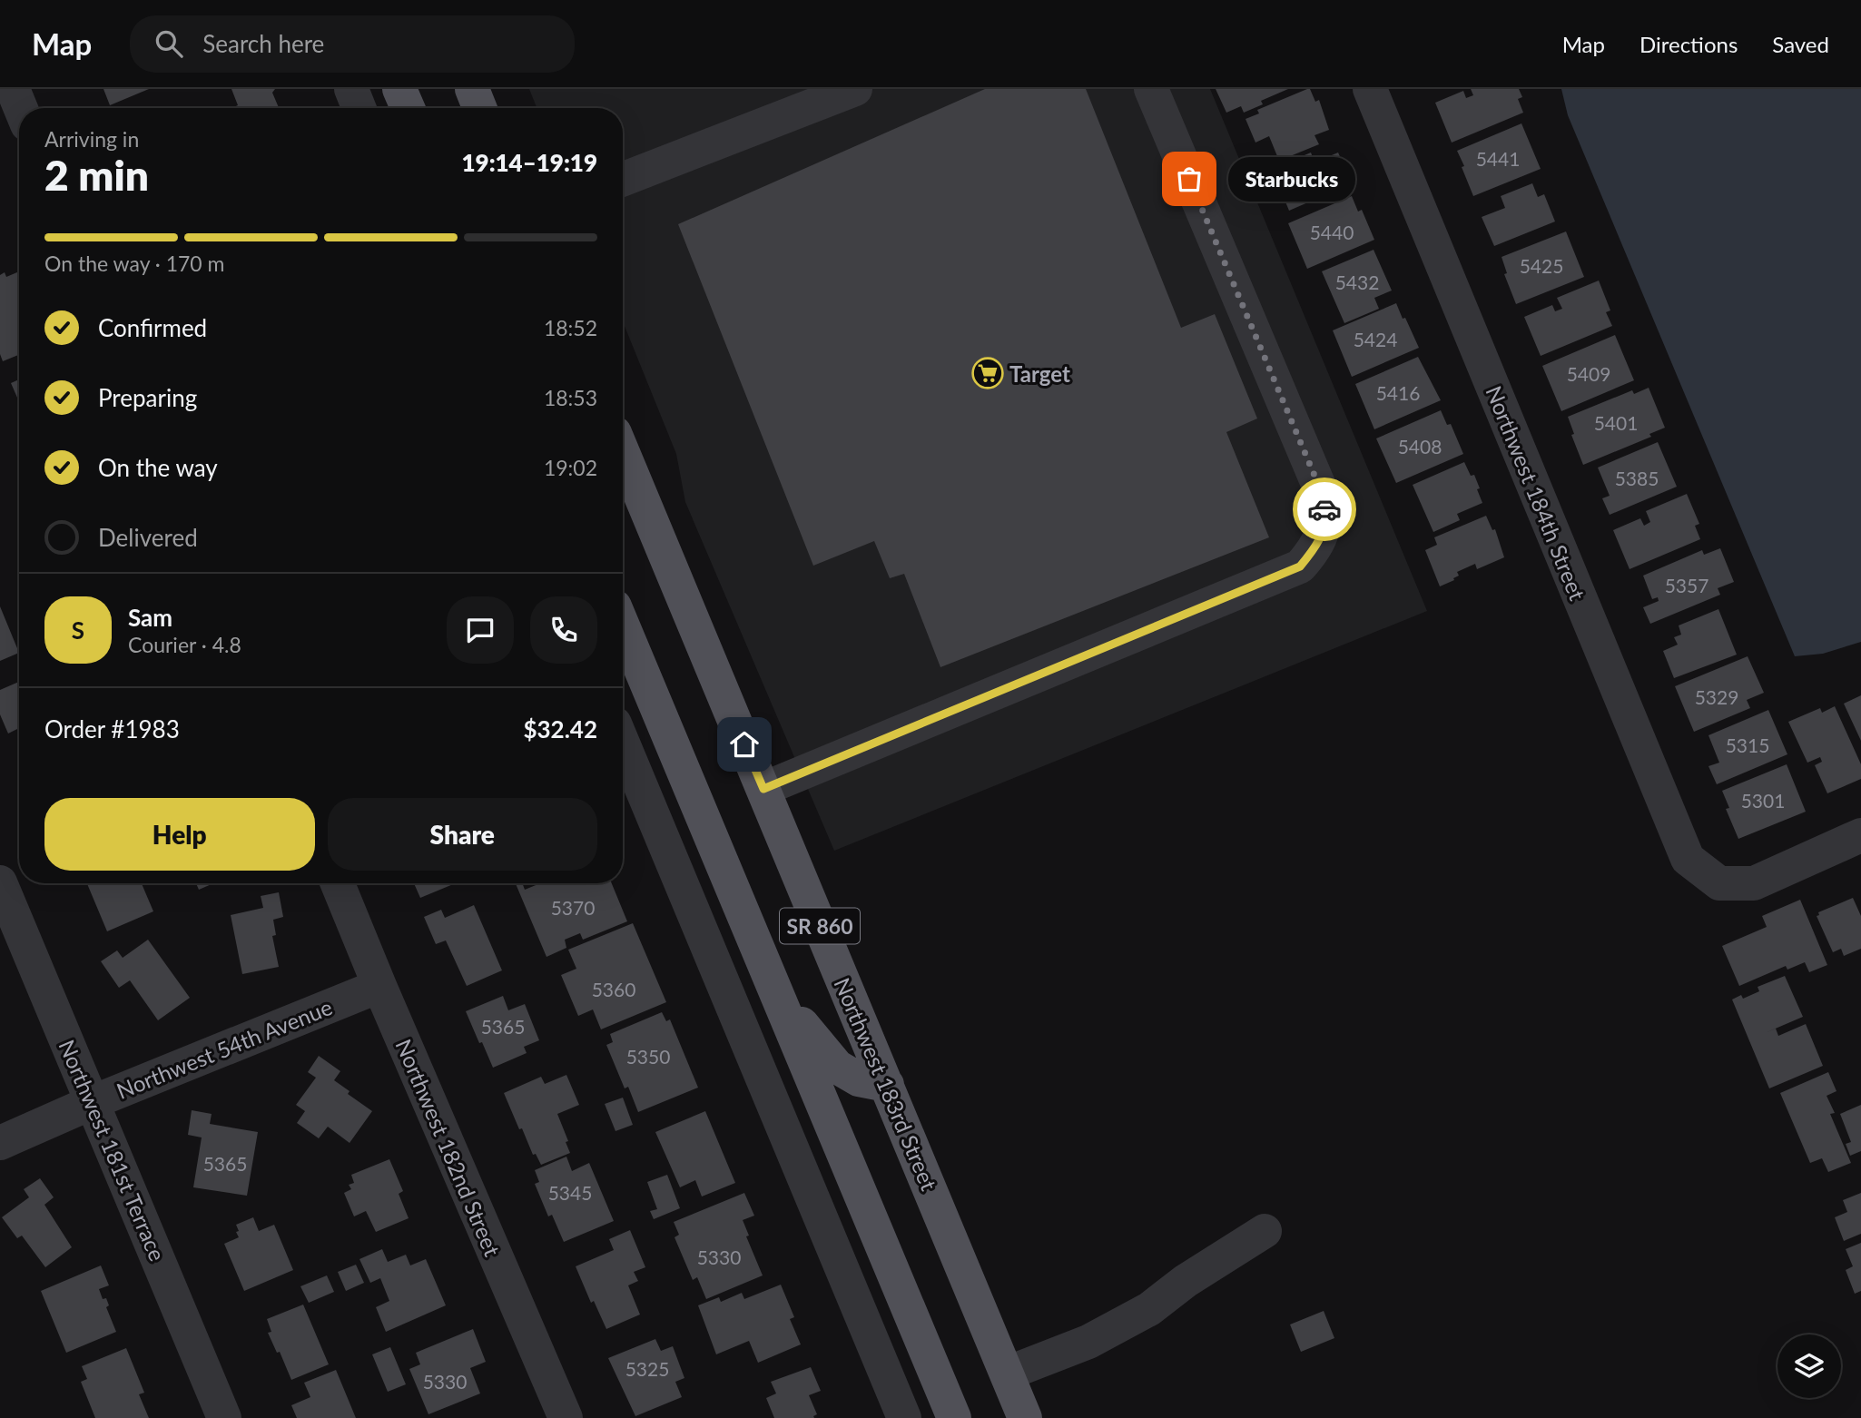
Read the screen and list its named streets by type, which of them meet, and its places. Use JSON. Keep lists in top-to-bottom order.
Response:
{
  "streets": {
    "main road": ["SR 860", "Northwest 183rd Street"],
    "street": [
      "Northwest 184th Street",
      "Northwest 54th Avenue",
      "Northwest 182nd Street",
      "Northwest 181st Terrace"
    ]
  },
  "crossings": [
    ["Northwest 54th Avenue", "Northwest 182nd Street"],
    ["Northwest 54th Avenue", "Northwest 181st Terrace"]
  ],
  "places": {
    "other": ["Starbucks"],
    "supermarket": ["Target"]
  },
  "house_numbers": [
    "5441",
    "5440",
    "5425",
    "5432",
    "5424",
    "5409",
    "5416",
    "5401",
    "5408",
    "5385",
    "5357",
    "5329",
    "5315",
    "5301",
    "5370",
    "5360",
    "5365",
    "5350",
    "5365",
    "5345",
    "5330",
    "5325",
    "5330"
  ],
  "page": {
    "header": "Map",
    "search": "Search here",
    "nav": ["Map", "Directions", "Saved"],
    "heading": ["2 min", "Arriving in", "19:14–19:19"],
    "panel": [
      "Sam",
      "Courier · 4.8",
      "Order #1983",
      "$32.42"
    ],
    "bubble": "Starbucks",
    "bar": "On the way · 170 m",
    "list": [
      ["Confirmed", "18:52"],
      ["Preparing", "18:53"],
      ["On the way", "19:02"],
      "Delivered"
    ],
    "round": "S",
    "buttons": ["Help", "Share"]
  }
}
